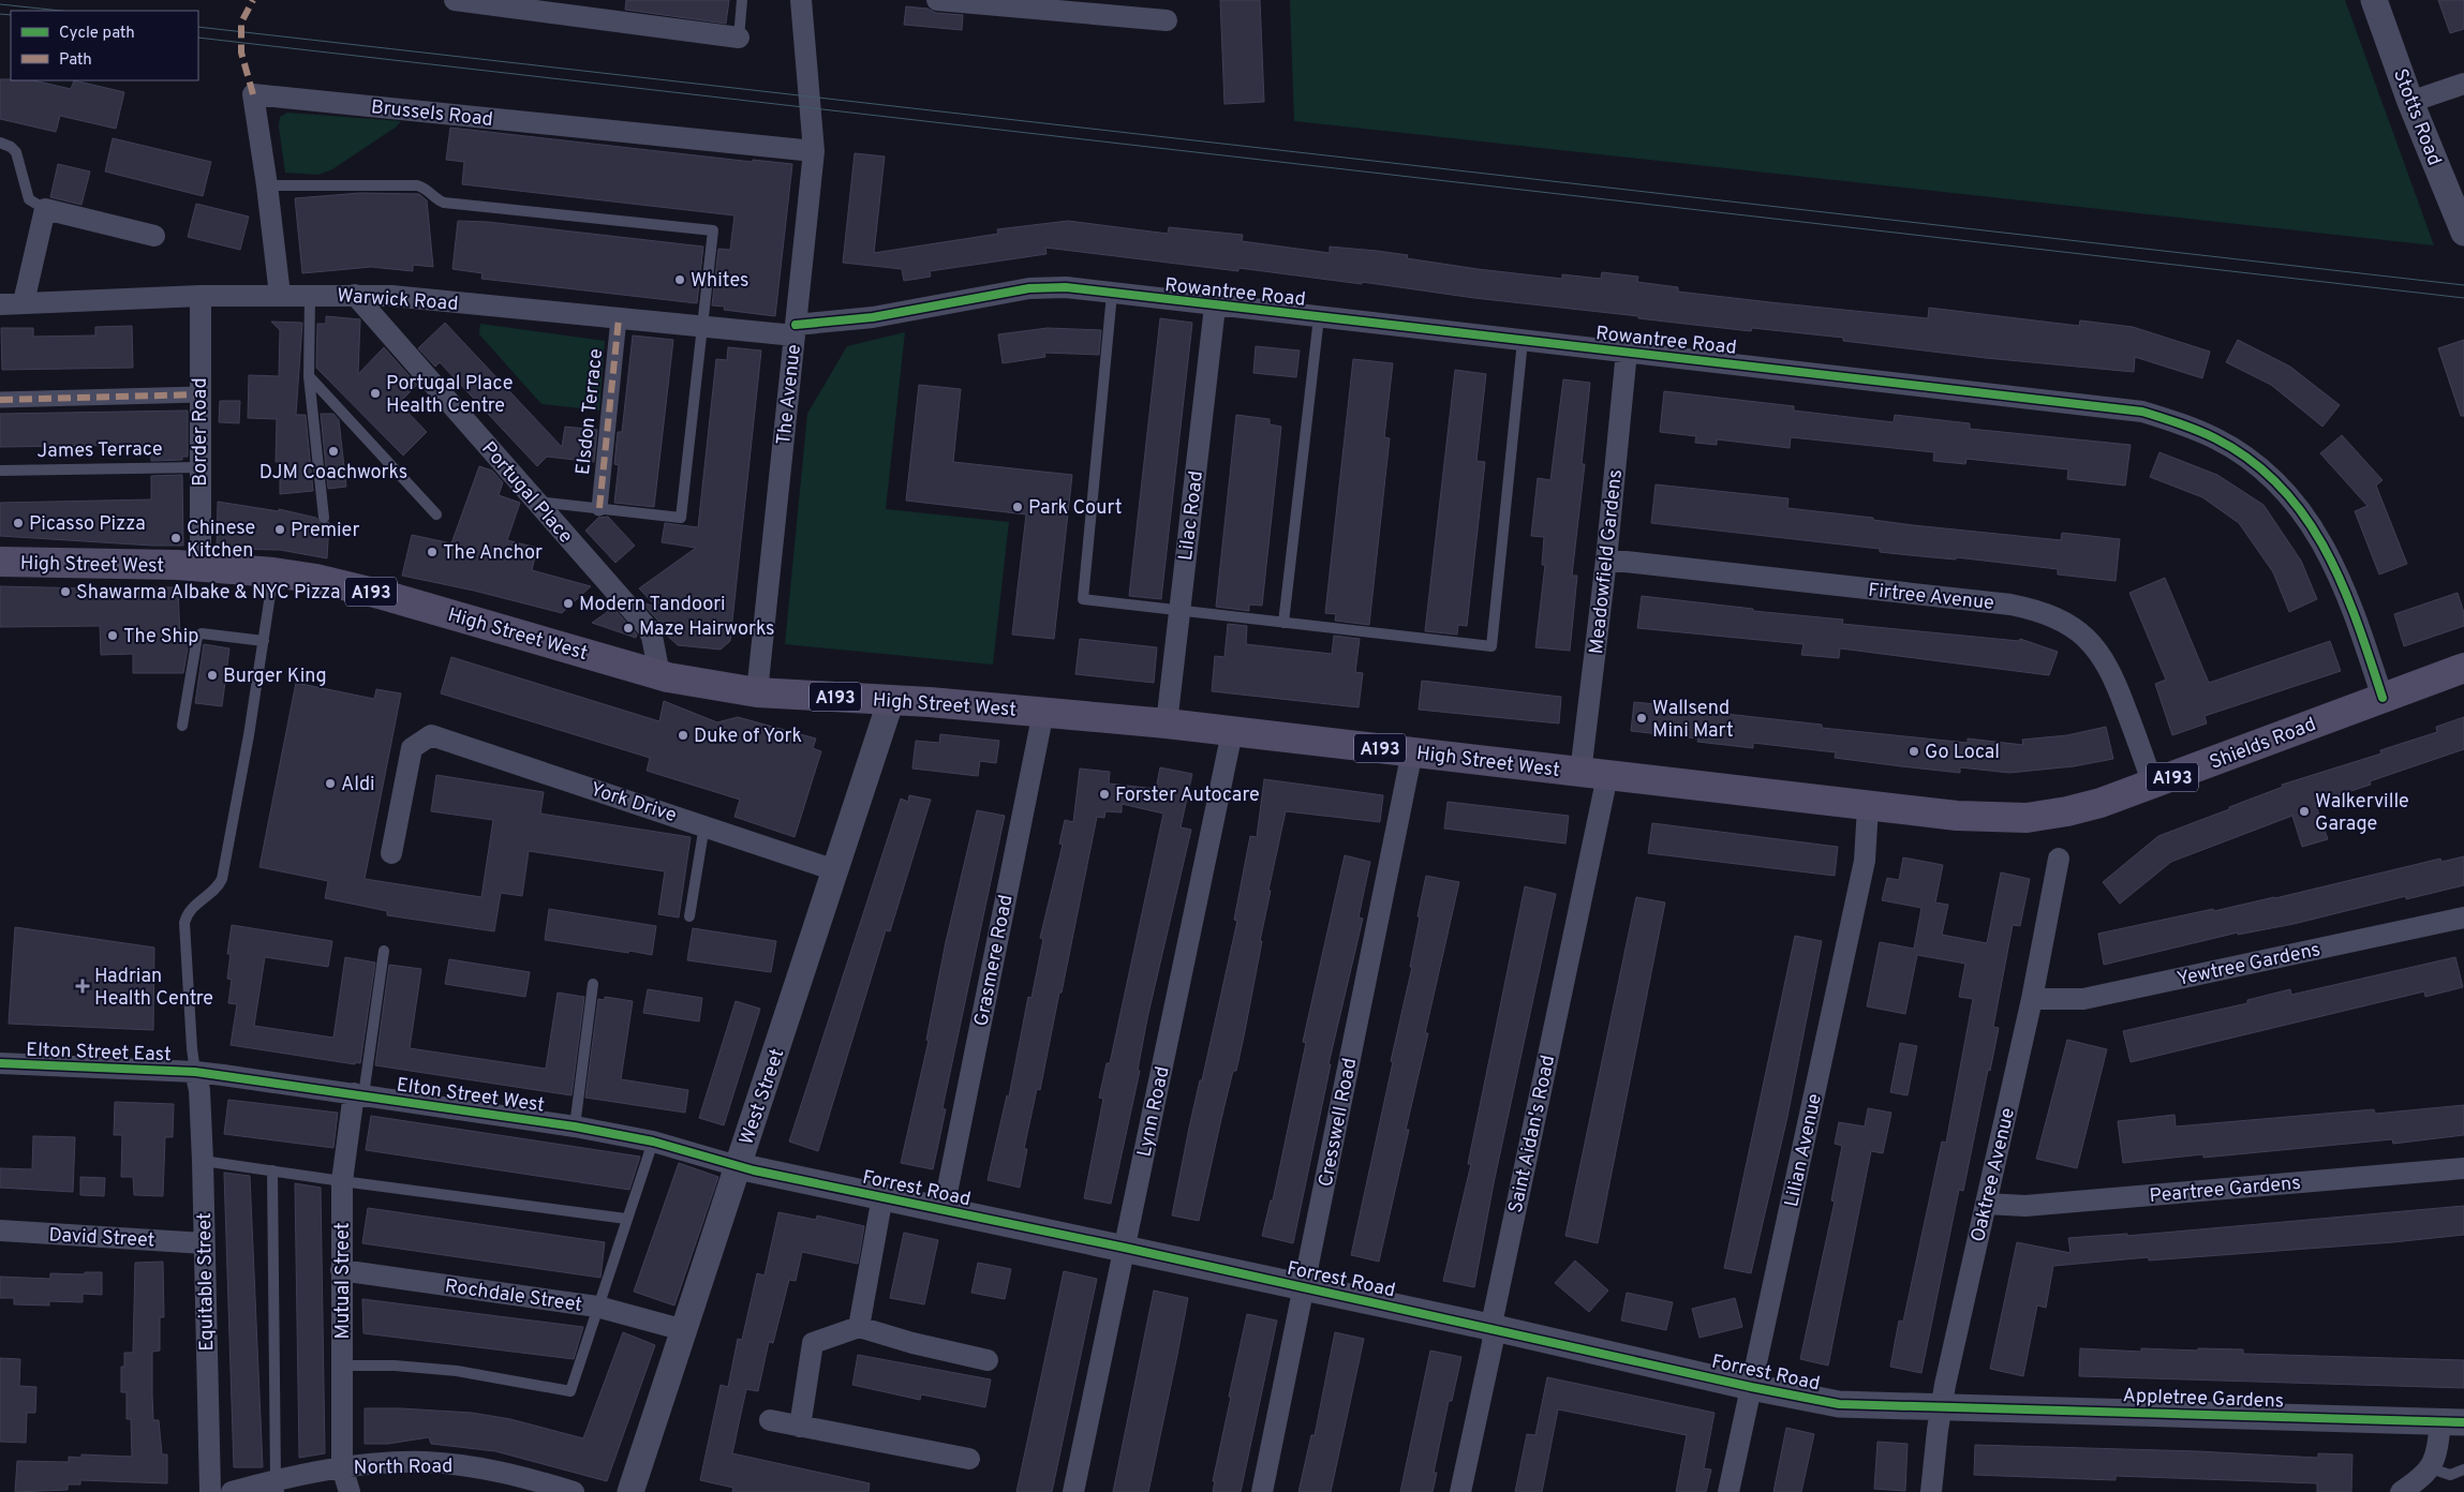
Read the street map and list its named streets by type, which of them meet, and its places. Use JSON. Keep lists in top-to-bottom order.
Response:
{
  "streets": {
    "main road": ["High Street West", "A193", "Shields Road"],
    "street": [
      "Brussels Road",
      "Stotts Road",
      "Rowantree Road",
      "Warwick Road",
      "The Avenue",
      "Elsdon Terrace",
      "Border Road",
      "Portugal Place",
      "Lilac Road",
      "Meadowfield Gardens",
      "Firtree Avenue",
      "York Drive",
      "Grasmere Road",
      "Yewtree Gardens",
      "Elton Street East",
      "Elton Street West",
      "West Street",
      "Lynn Road",
      "Cresswell Road",
      "Saint Aidan's Road",
      "Lilian Avenue",
      "Oaktree Avenue",
      "Forrest Road",
      "Peartree Gardens",
      "David Street",
      "Mutual Street",
      "Equitable Street",
      "Rochdale Street",
      "Appletree Gardens",
      "North Road"
    ],
    "lane": ["James Terrace"]
  },
  "crossings": [
    ["Brussels Road", "Warwick Road"],
    ["Brussels Road", "The Avenue"],
    ["Rowantree Road", "Warwick Road"],
    ["Rowantree Road", "The Avenue"],
    ["Rowantree Road", "Lilac Road"],
    ["Rowantree Road", "Meadowfield Gardens"],
    ["Rowantree Road", "Shields Road"],
    ["Warwick Road", "The Avenue"],
    ["Warwick Road", "Elsdon Terrace"],
    ["Warwick Road", "Border Road"],
    ["Warwick Road", "Portugal Place"],
    ["The Avenue", "High Street West"],
    ["Border Road", "James Terrace"],
    ["Border Road", "High Street West"],
    ["Portugal Place", "High Street West"],
    ["Lilac Road", "High Street West"],
    ["Meadowfield Gardens", "High Street West"],
    ["Meadowfield Gardens", "Firtree Avenue"],
    ["Meadowfield Gardens", "Saint Aidan's Road"],
    ["High Street West", "Shields Road"],
    ["High Street West", "Grasmere Road"],
    ["High Street West", "West Street"],
    ["High Street West", "Lynn Road"],
    ["High Street West", "Cresswell Road"],
    ["High Street West", "Saint Aidan's Road"],
    ["High Street West", "Lilian Avenue"],
    ["Firtree Avenue", "Shields Road"],
    ["Shields Road", "Lilian Avenue"],
    ["York Drive", "West Street"],
    ["Grasmere Road", "Forrest Road"],
    ["Yewtree Gardens", "Oaktree Avenue"],
    ["Elton Street East", "Elton Street West"],
    ["Elton Street East", "Equitable Street"],
    ["Elton Street West", "West Street"],
    ["Elton Street West", "Forrest Road"],
    ["Elton Street West", "Mutual Street"],
    ["Elton Street West", "Equitable Street"],
    ["West Street", "Forrest Road"],
    ["West Street", "Rochdale Street"],
    ["Lynn Road", "Forrest Road"],
    ["Cresswell Road", "Forrest Road"],
    ["Saint Aidan's Road", "Forrest Road"],
    ["Lilian Avenue", "Forrest Road"],
    ["Oaktree Avenue", "Forrest Road"],
    ["Oaktree Avenue", "Peartree Gardens"],
    ["Oaktree Avenue", "Appletree Gardens"],
    ["Forrest Road", "Appletree Gardens"],
    ["David Street", "Equitable Street"],
    ["Mutual Street", "Rochdale Street"],
    ["Mutual Street", "North Road"]
  ],
  "places": {
    "other": [
      "Whites",
      "Portugal Place Health Centre",
      "DJM Coachworks",
      "Park Court",
      "Picasso Pizza",
      "Premier",
      "Chinese Kitchen",
      "The Anchor",
      "Shawarma Albake & NYC Pizza",
      "Modern Tandoori",
      "Maze Hairworks",
      "The Ship",
      "Burger King",
      "Wallsend Mini Mart",
      "Duke of York",
      "Go Local",
      "Aldi",
      "Forster Autocare",
      "Walkerville Garage"
    ],
    "health": ["Hadrian Health Centre"]
  },
  "legend": ["Cycle path", "Path"]
}
